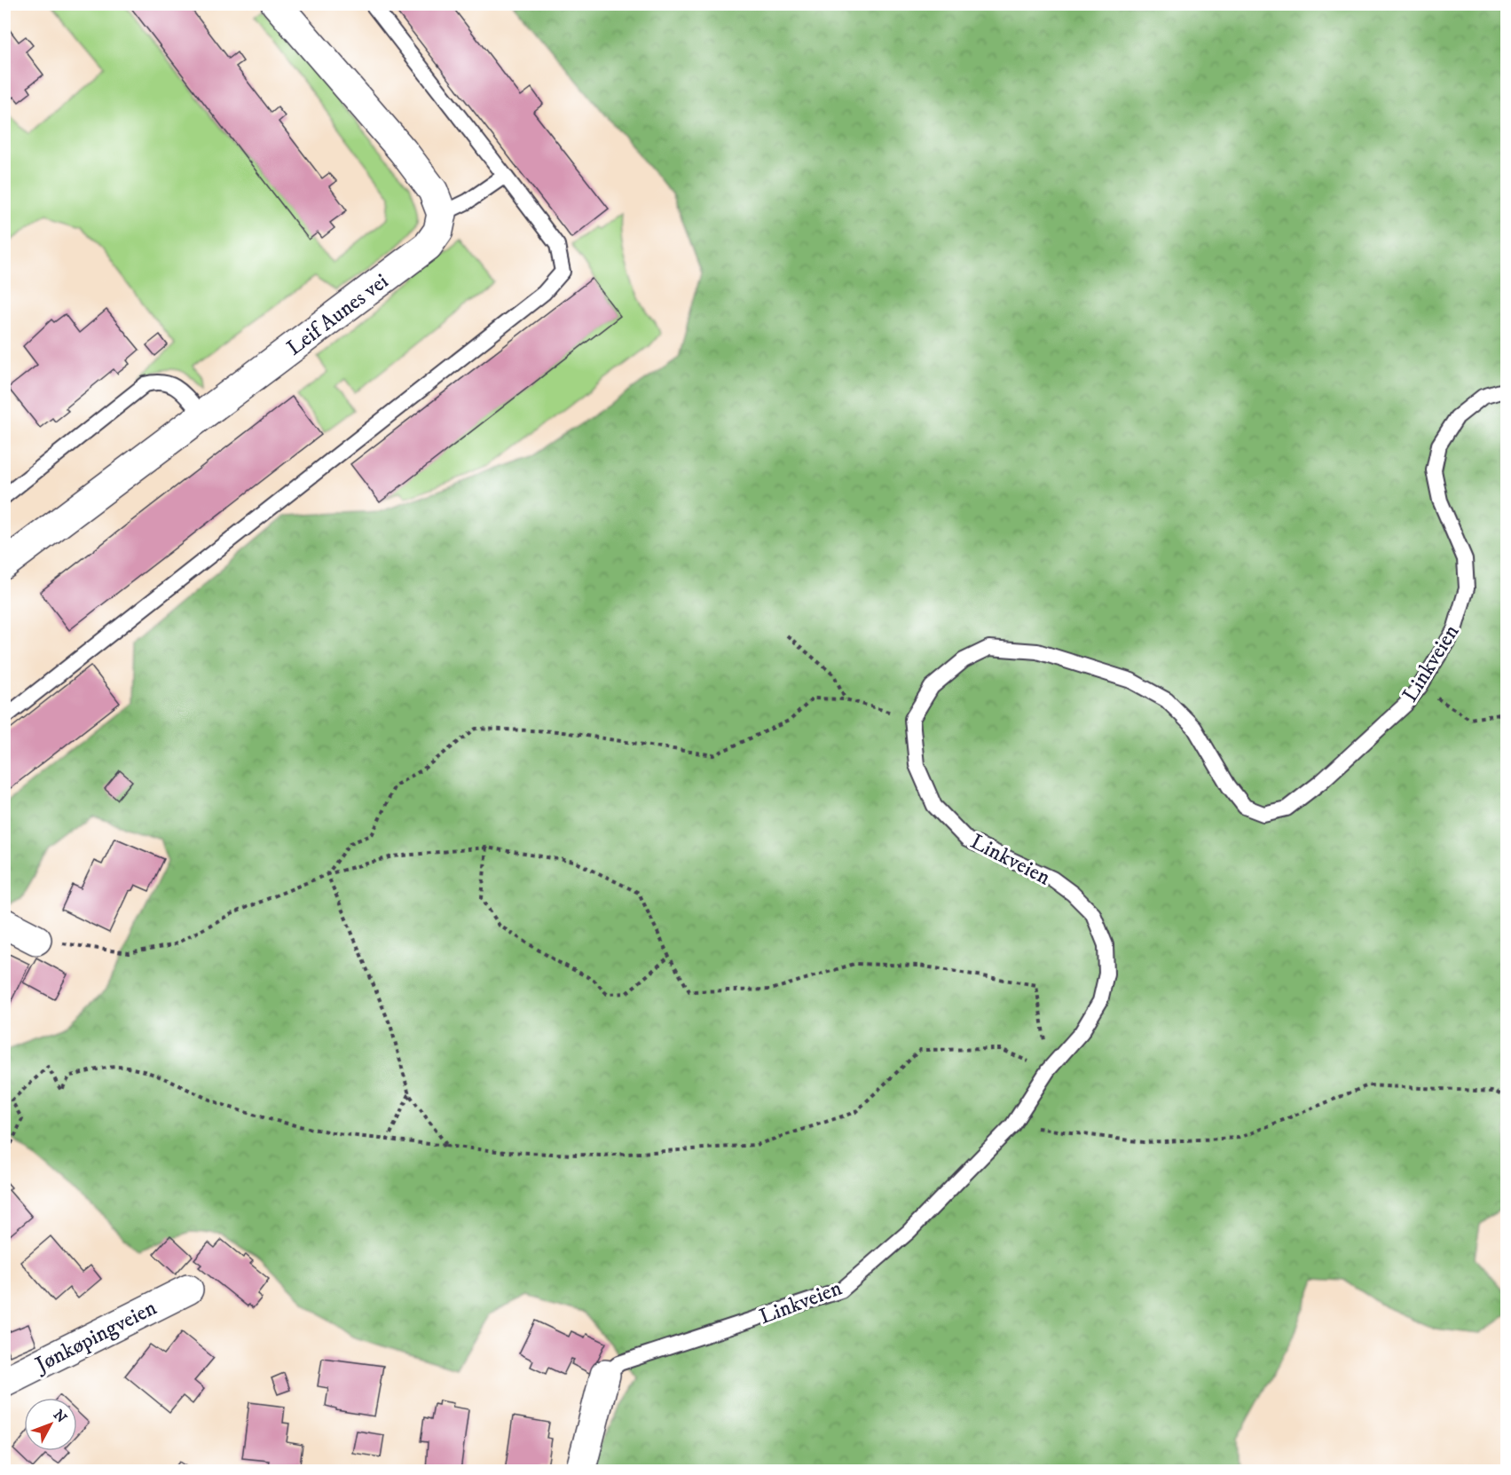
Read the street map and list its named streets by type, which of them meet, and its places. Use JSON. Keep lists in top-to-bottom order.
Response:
{
  "streets": {
    "street": ["Leif Aunes vei", "Linkveien", "Jønkøpingveien"]
  },
  "north": "top right"
}
